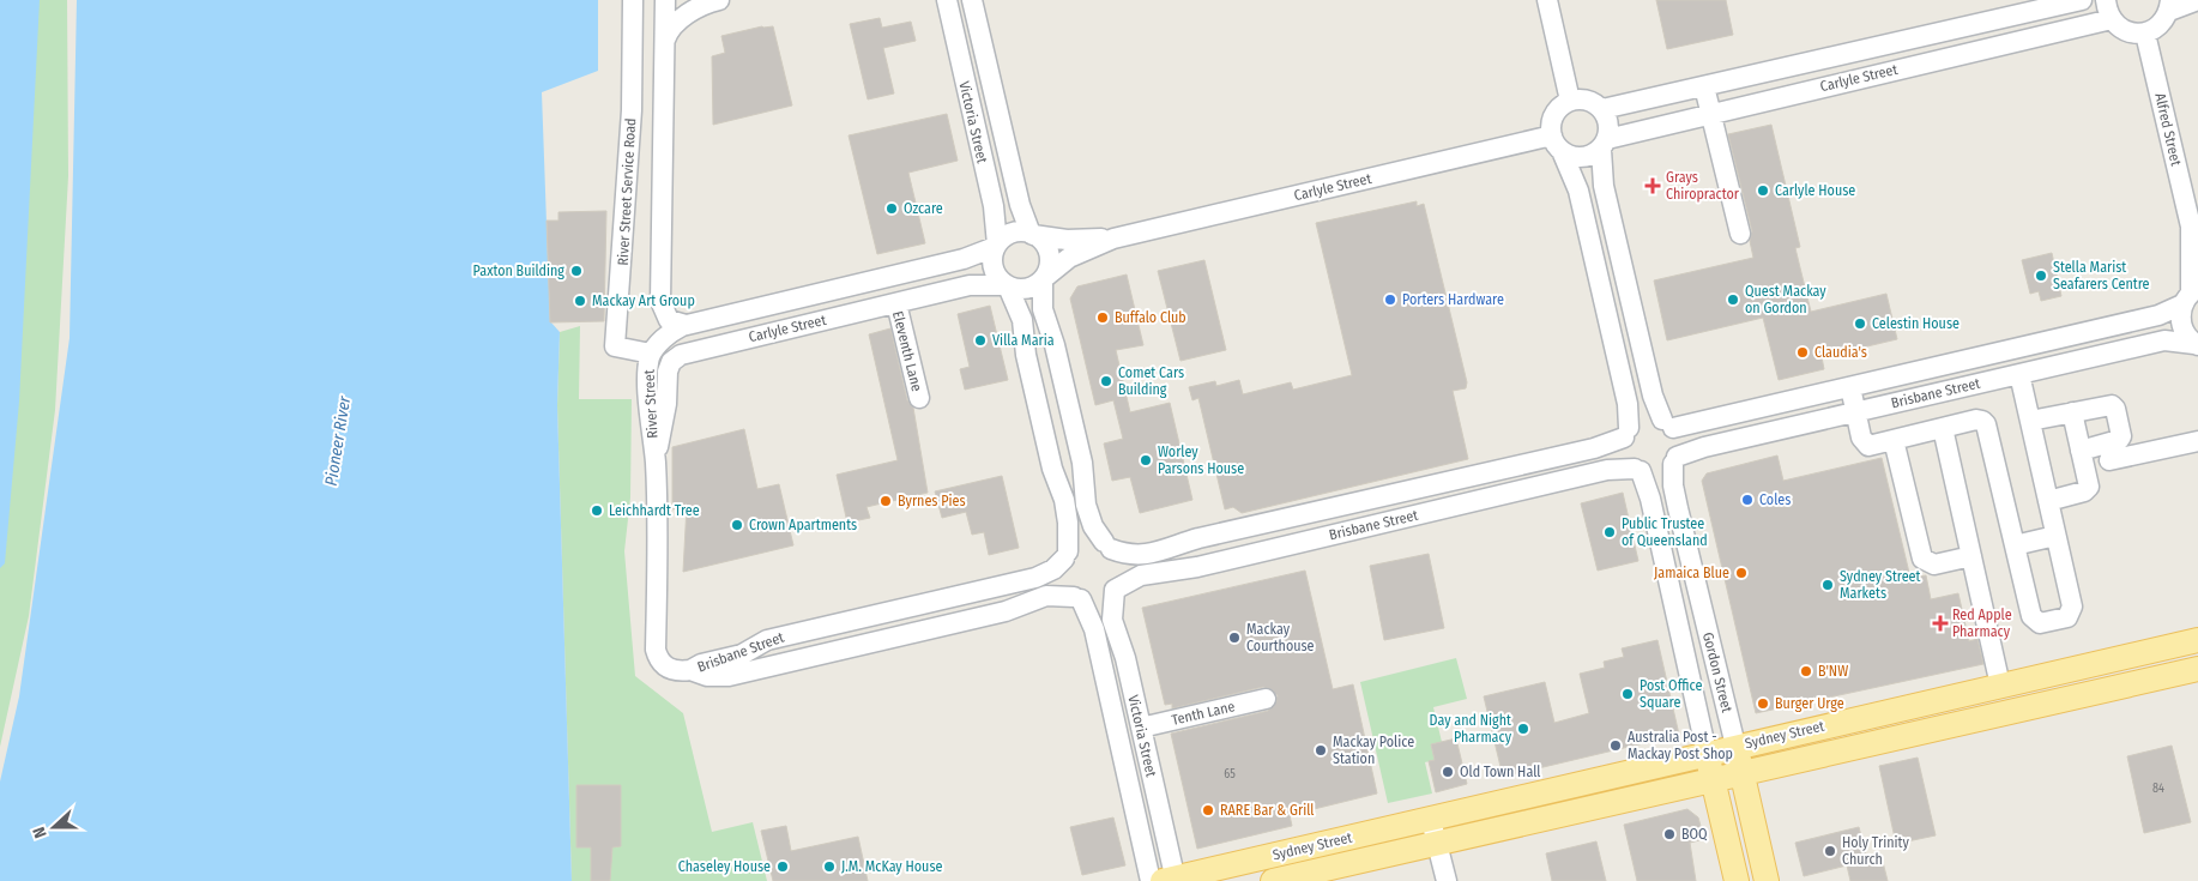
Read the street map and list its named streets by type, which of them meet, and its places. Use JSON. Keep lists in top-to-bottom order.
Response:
{
  "streets": {
    "main road": ["Gordon Street", "Sydney Street"],
    "street": [
      "Carlyle Street",
      "Victoria Street",
      "Alfred Street",
      "River Street Service Road",
      "Eleventh Lane",
      "Brisbane Street",
      "River Street",
      "Tenth Lane"
    ]
  },
  "crossings": [
    ["Carlyle Street", "Victoria Street"],
    ["Carlyle Street", "Eleventh Lane"],
    ["Carlyle Street", "River Street"],
    ["Victoria Street", "Brisbane Street"],
    ["Victoria Street", "Tenth Lane"],
    ["Victoria Street", "Sydney Street"],
    ["Alfred Street", "Brisbane Street"],
    ["River Street Service Road", "River Street"],
    ["Brisbane Street", "River Street"],
    ["Brisbane Street", "Gordon Street"],
    ["Gordon Street", "Sydney Street"]
  ],
  "water": ["Pioneer River"],
  "places": {
    "health": ["Grays Chiropractor", "Red Apple Pharmacy"],
    "other": [
      "Carlyle House",
      "Ozcare",
      "Paxton Building",
      "Stella Marist Seafarers Centre",
      "Porters Hardware",
      "Quest Mackay on Gordon",
      "Mackay Art Group",
      "Buffalo Club",
      "Celestin House",
      "Villa Maria",
      "Claudia's",
      "Comet Cars Building",
      "Worley Parsons House",
      "Coles",
      "Byrnes Pies",
      "Leichhardt Tree",
      "Crown Apartments",
      "Public Trustee of Queensland",
      "Jamaica Blue",
      "Sydney Street Markets",
      "Mackay Courthouse",
      "B'NW",
      "Post Office Square",
      "Burger Urge",
      "Day and Night Pharmacy",
      "Australia Post - Mackay Post Shop",
      "Mackay Police Station",
      "Old Town Hall",
      "RARE Bar & Grill",
      "BOQ",
      "Holy Trinity Church",
      "Chaseley House",
      "J.M. McKay House"
    ]
  },
  "house_numbers": ["65", "84"],
  "north": "left"
}
